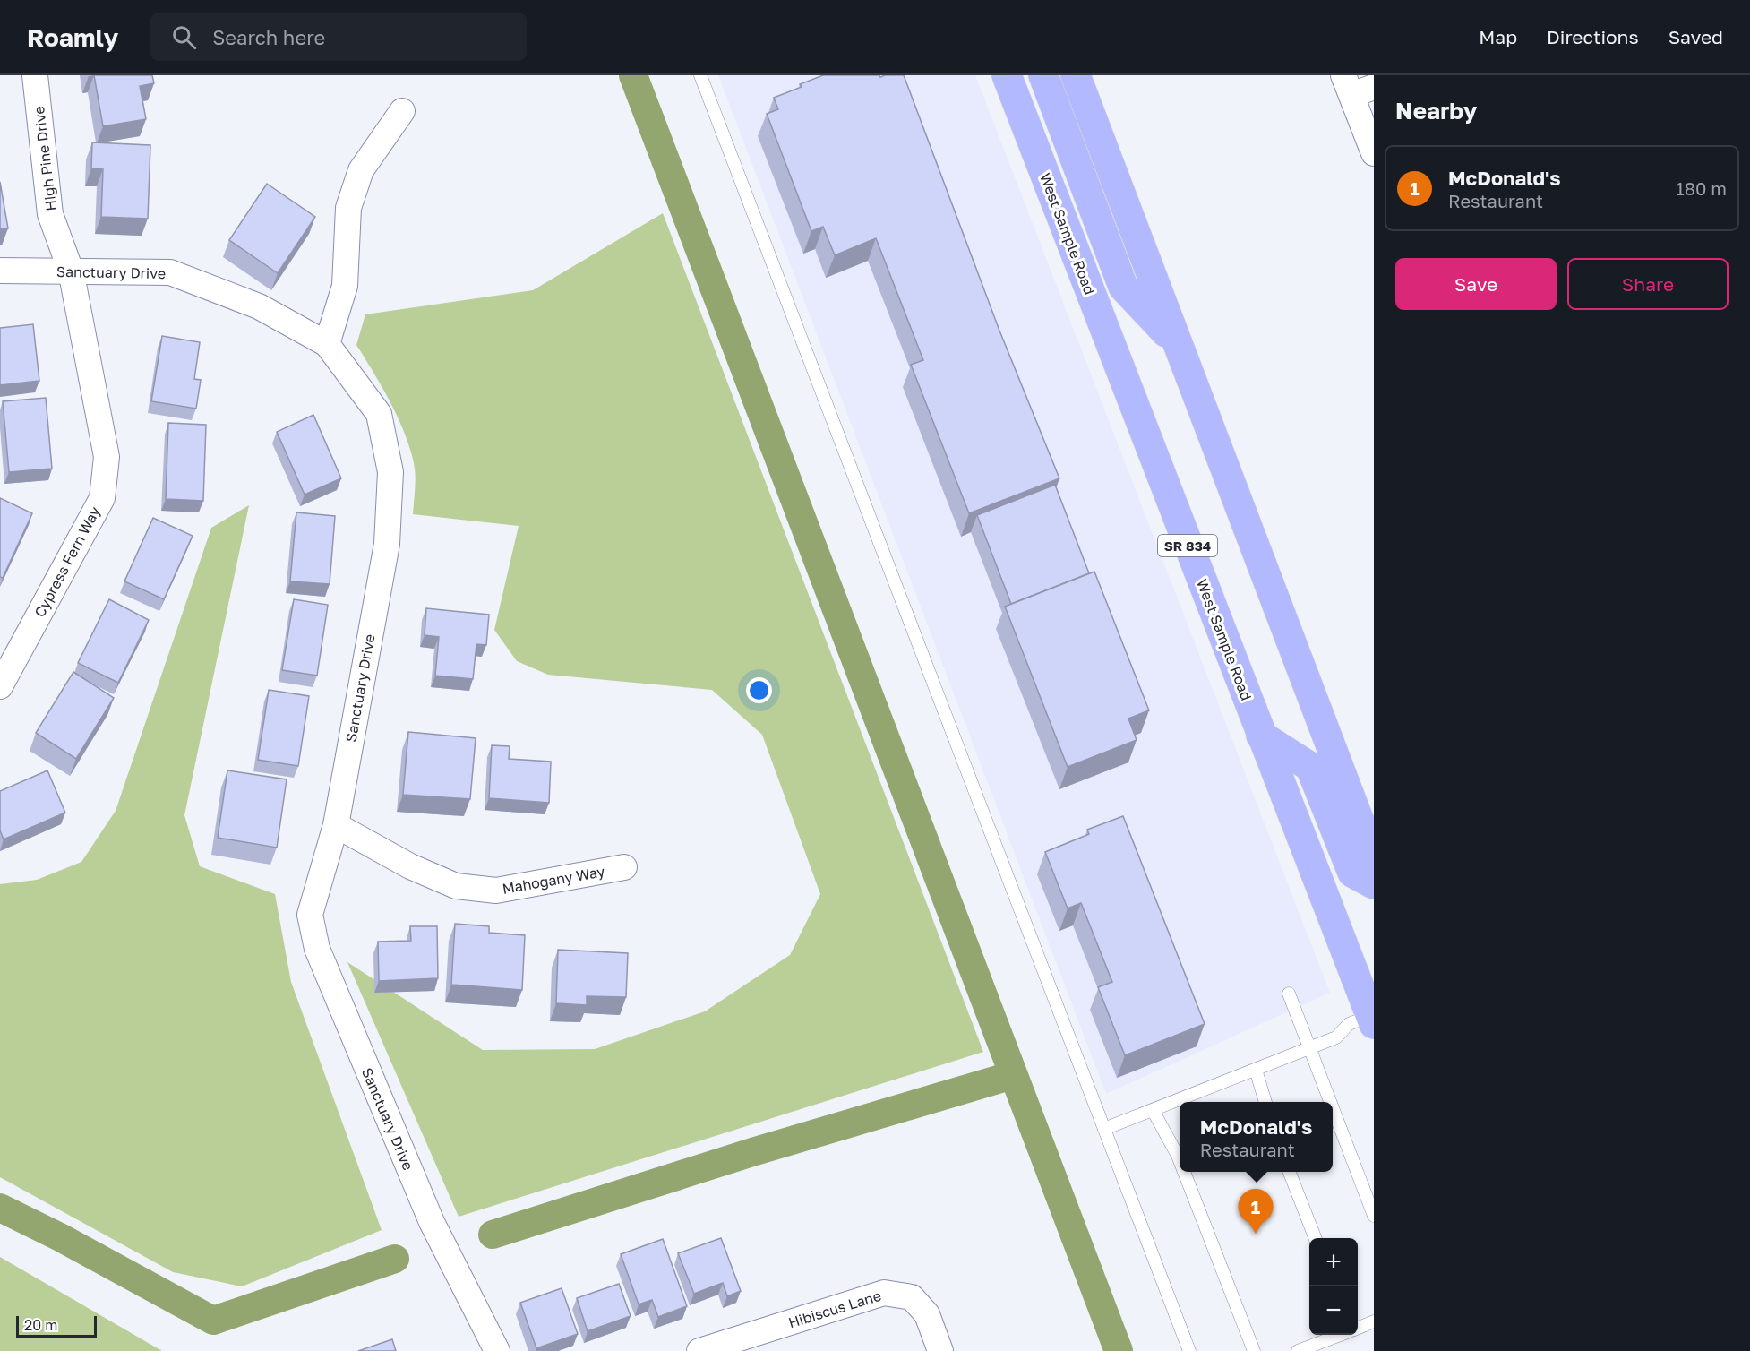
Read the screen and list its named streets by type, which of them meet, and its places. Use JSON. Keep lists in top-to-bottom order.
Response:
{
  "streets": {
    "main road": ["West Sample Road", "SR 834"],
    "street": [
      "High Pine Drive",
      "Sanctuary Drive",
      "Cypress Fern Way",
      "Mahogany Way",
      "Hibiscus Lane"
    ]
  },
  "crossings": [
    ["High Pine Drive", "Sanctuary Drive"],
    ["High Pine Drive", "Cypress Fern Way"],
    ["Sanctuary Drive", "Cypress Fern Way"],
    ["Sanctuary Drive", "Mahogany Way"]
  ],
  "scale_bar": "20 m",
  "page": {
    "header": "Roamly",
    "search": "Search here",
    "nav": ["Map", "Directions", "Saved"],
    "heading": "Nearby",
    "list": [
      {
        "mark": "1",
        "name": "McDonald's",
        "note": "Restaurant",
        "value": "180 m"
      }
    ],
    "buttons": ["Save", "Share"],
    "popup": ["McDonald's", "Restaurant"],
    "pins": "1",
    "map_buttons": ["+", "−"],
    "scale": "20 m"
  }
}
